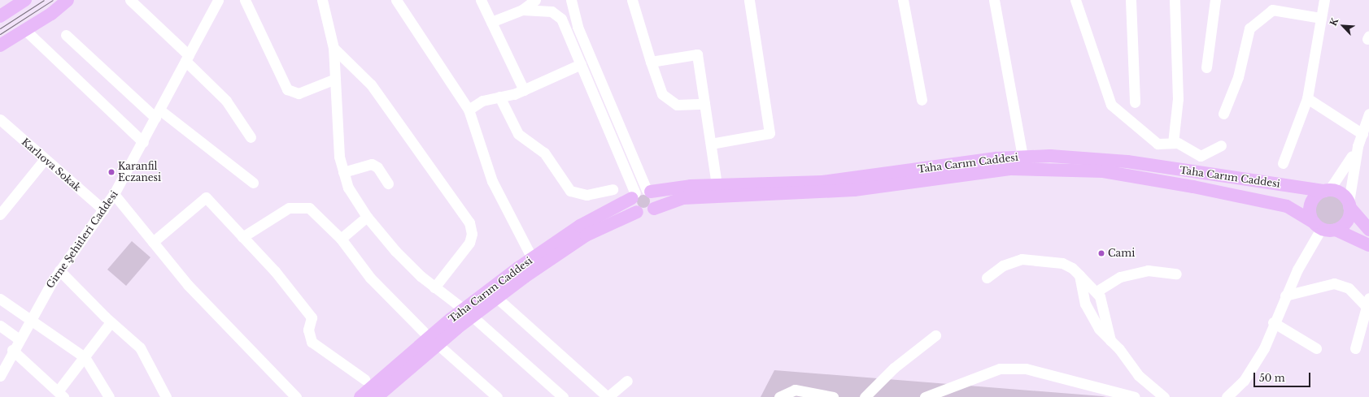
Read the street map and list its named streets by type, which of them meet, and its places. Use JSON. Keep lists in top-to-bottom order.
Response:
{
  "streets": {
    "main road": ["Taha Carım Caddesi"],
    "street": ["Karlıova Sokak", "Girne Şehitleri Caddesi"]
  },
  "crossings": [
    ["Karlıova Sokak", "Girne Şehitleri Caddesi"]
  ],
  "places": ["Karanfil Eczanesi", "Cami"],
  "scale_bar": "50 m",
  "north": "top left"
}
